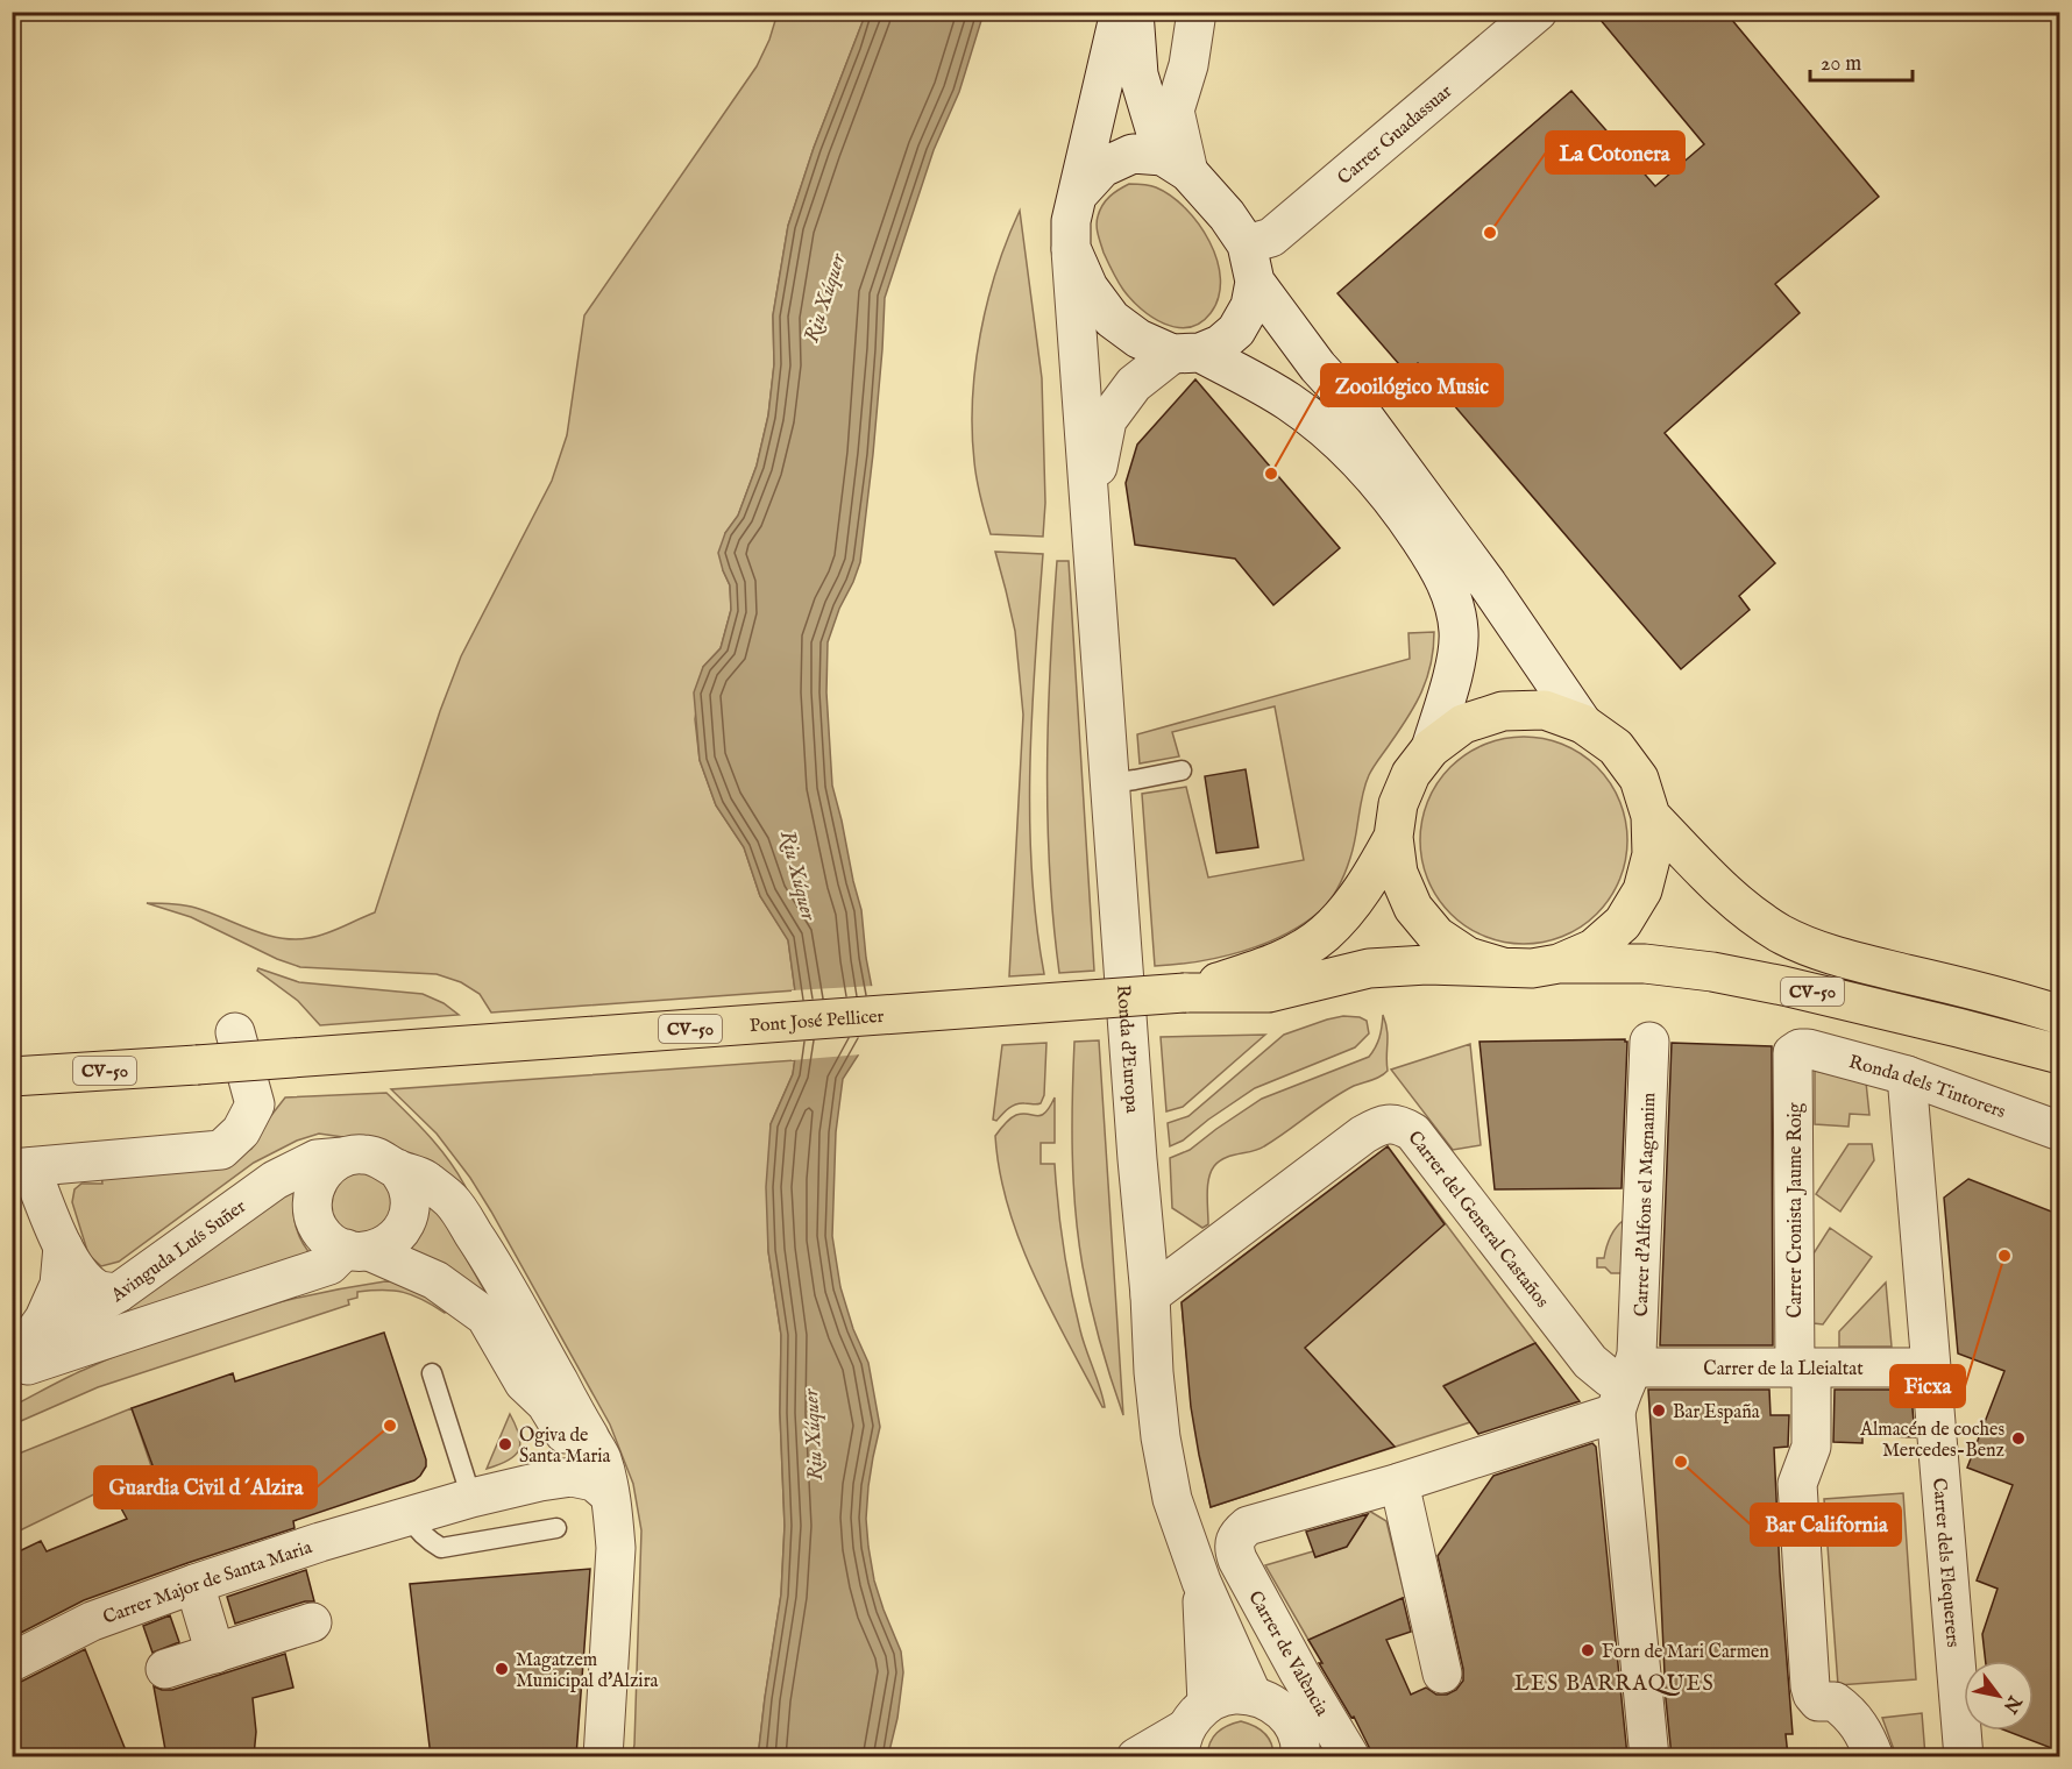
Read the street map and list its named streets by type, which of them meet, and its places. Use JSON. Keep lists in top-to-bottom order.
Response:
{
  "streets": {
    "main road": ["CV-50", "Pont José Pellicer"],
    "street": [
      "Carrer Guadassuar",
      "Ronda d'Europa",
      "Ronda dels Tintorers",
      "Carrer d'Alfons el Magnanim",
      "Carrer Cronista Jaume Roig",
      "Carrer del General Castaños",
      "Avinguda Luís Suñer",
      "Carrer de la Lleialtat",
      "Carrer dels Flequerers",
      "Carrer Major de Santa Maria",
      "Carrer de València"
    ]
  },
  "crossings": [
    ["Carrer Guadassuar", "Ronda d'Europa"],
    ["CV-50", "Pont José Pellicer"],
    ["Ronda d'Europa", "Carrer del General Castaños"],
    ["Ronda dels Tintorers", "Carrer Cronista Jaume Roig"],
    ["Ronda dels Tintorers", "Carrer dels Flequerers"],
    ["Carrer d'Alfons el Magnanim", "Carrer del General Castaños"],
    ["Carrer d'Alfons el Magnanim", "Carrer de la Lleialtat"],
    ["Carrer Cronista Jaume Roig", "Carrer de la Lleialtat"],
    ["Carrer del General Castaños", "Carrer de la Lleialtat"],
    ["Carrer de la Lleialtat", "Carrer dels Flequerers"]
  ],
  "districts": ["LES BARRAQUES"],
  "water": ["Riu Xúquer"],
  "places": [
    "La Cotonera",
    "Zooilógico Music",
    "Ficxa",
    "Bar España",
    "Guardia Civil d´Alzira",
    "Almacén de coches Mercedes-Benz",
    "Ogiva de Santa Maria",
    "Bar California",
    "Forn de Mari Carmen",
    "Magatzem Municipal d'Alzira"
  ],
  "scale_bar": "20 m",
  "north": "bottom right"
}
